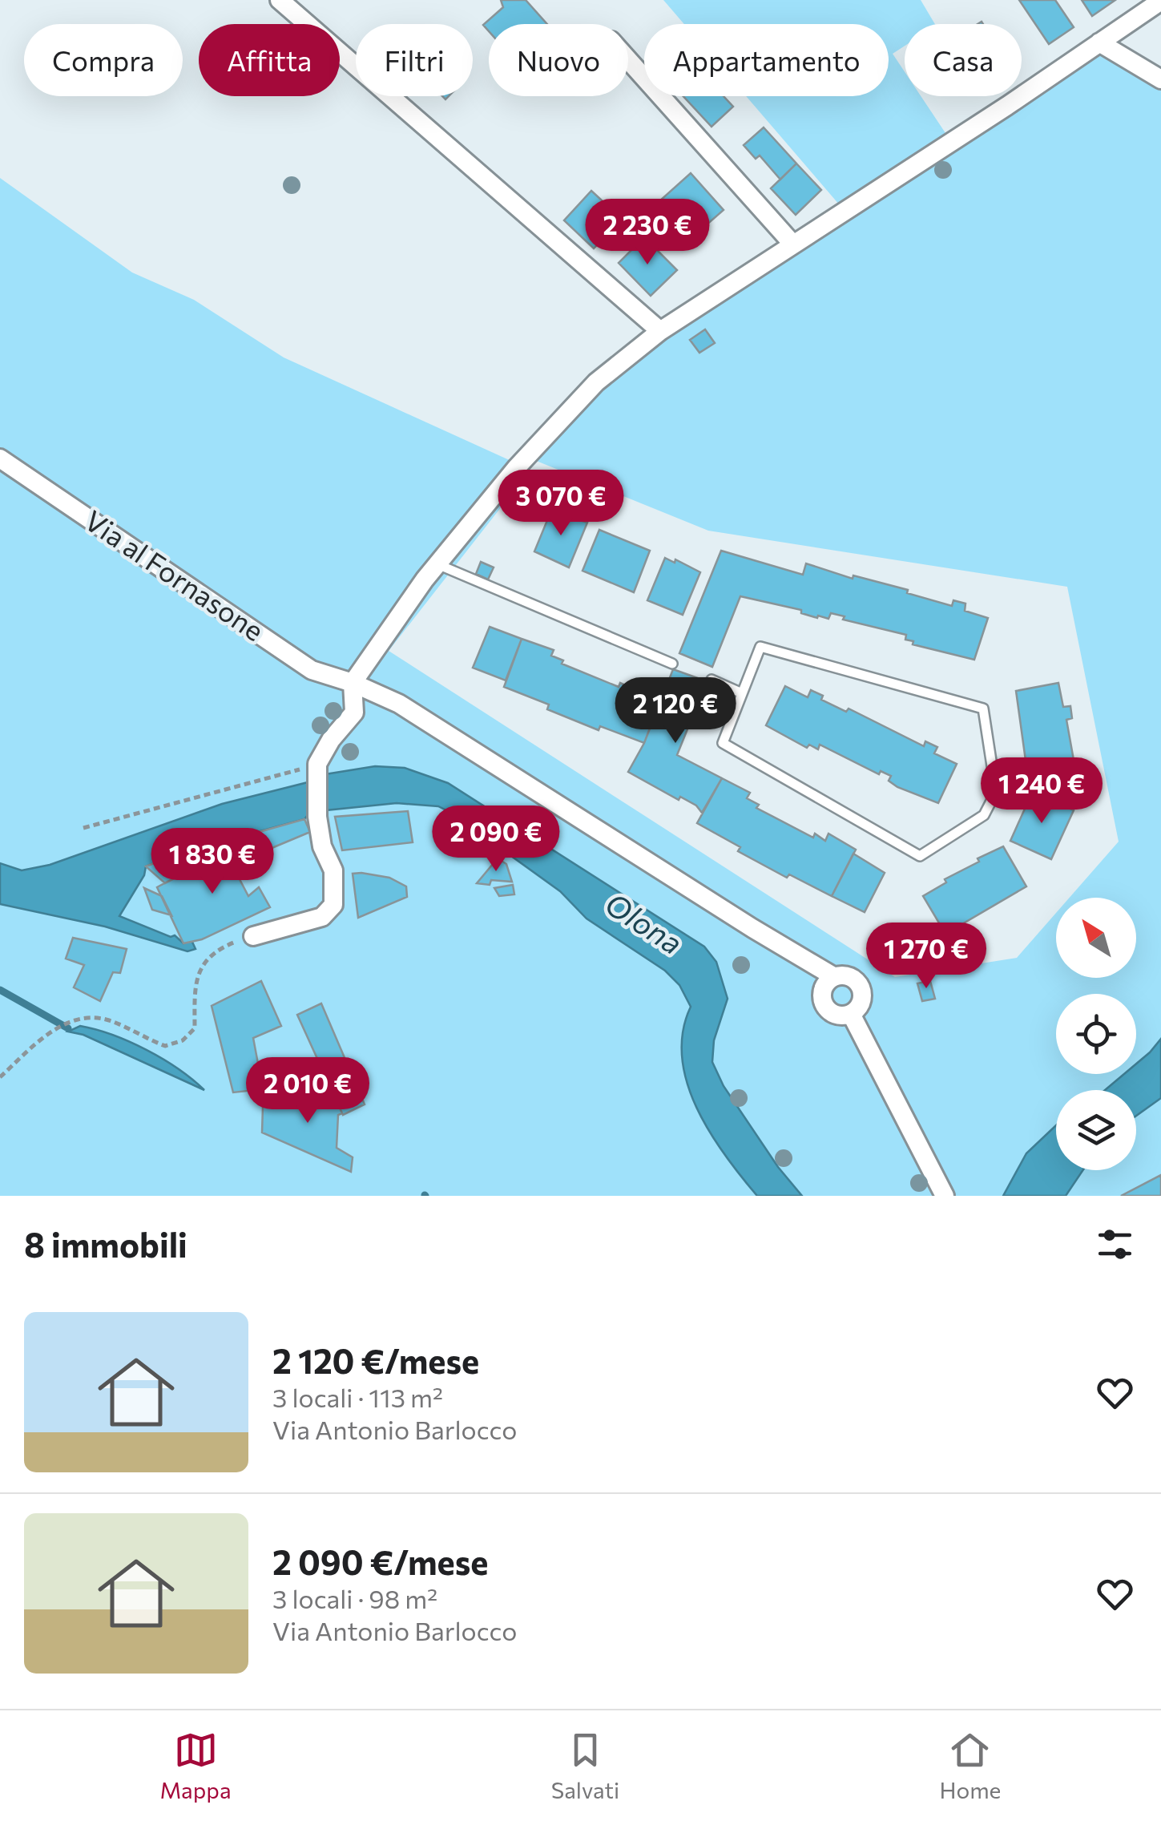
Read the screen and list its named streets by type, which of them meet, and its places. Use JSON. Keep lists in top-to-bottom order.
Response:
{
  "streets": {
    "street": ["Via al Fornasone"]
  },
  "water": ["Olona"],
  "north": "top left",
  "page": {
    "chip": [
      "Compra",
      "Affitta",
      "Filtri",
      "Nuovo",
      "Appartamento",
      "Casa"
    ],
    "price": [
      "2 230 €",
      "3 070 €",
      "2 120 €",
      "1 240 €",
      "2 090 €",
      "1 830 €",
      "1 270 €",
      "2 010 €"
    ],
    "heading": "8 immobili",
    "list": [
      {
        "name": "2 120 €/mese",
        "note": "3 locali · 113 m² · Via Antonio Barlocco"
      },
      {
        "name": "2 090 €/mese",
        "note": "3 locali · 98 m² · Via Antonio Barlocco"
      }
    ],
    "tabs": ["Mappa", "Salvati", "Home"]
  }
}
